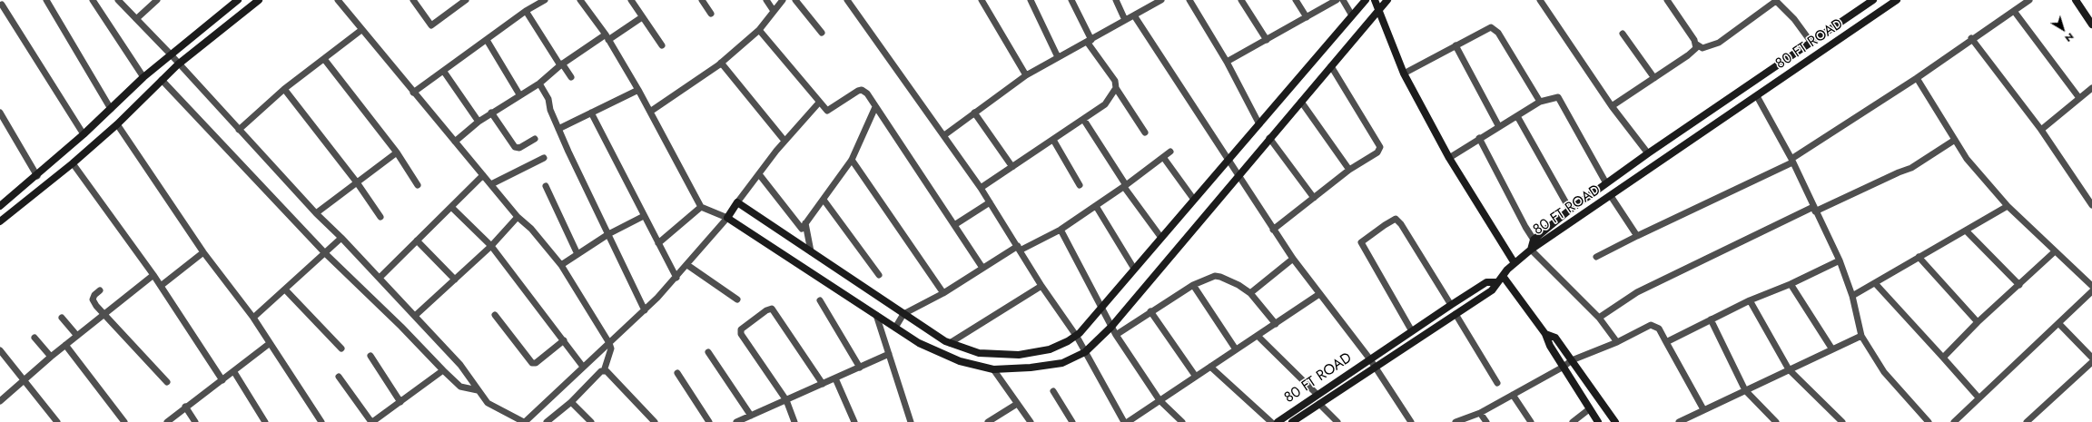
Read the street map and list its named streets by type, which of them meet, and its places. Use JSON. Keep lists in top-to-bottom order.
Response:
{
  "streets": {
    "street": ["80 FT ROAD"]
  },
  "north": "bottom right"
}
